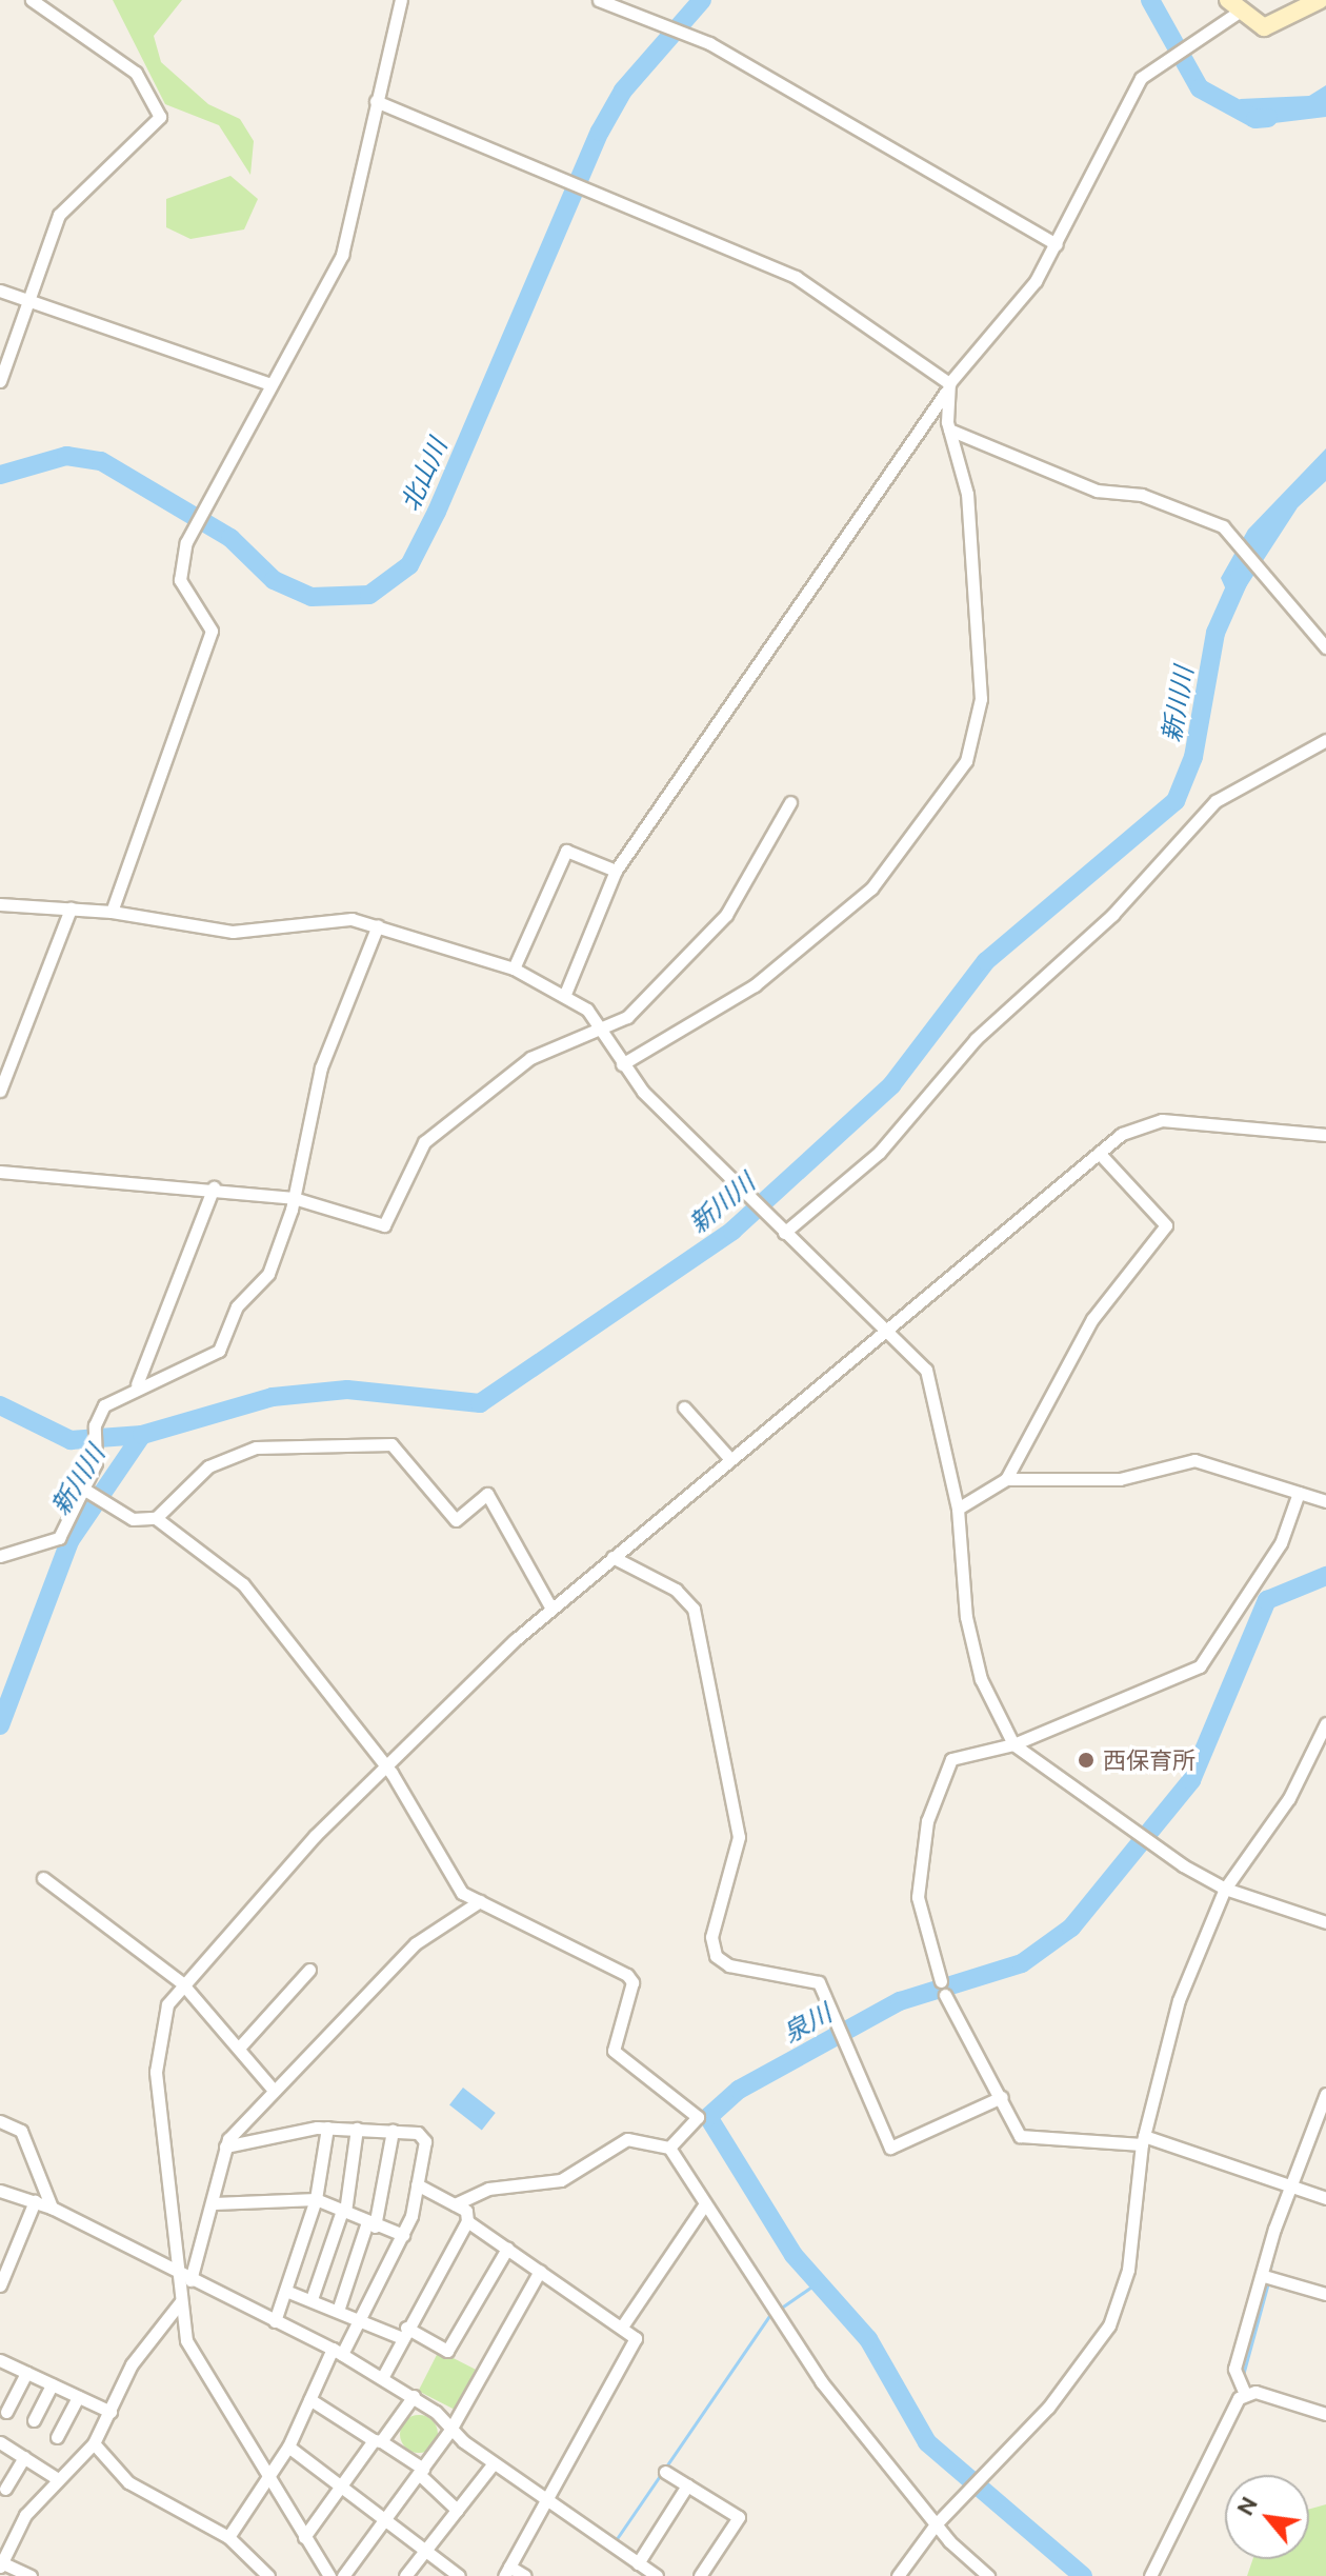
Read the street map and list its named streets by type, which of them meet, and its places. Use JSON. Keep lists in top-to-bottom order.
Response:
{
  "water": ["北山川", "新川川", "泉川"],
  "places": ["西保育所"],
  "north": "top left"
}
